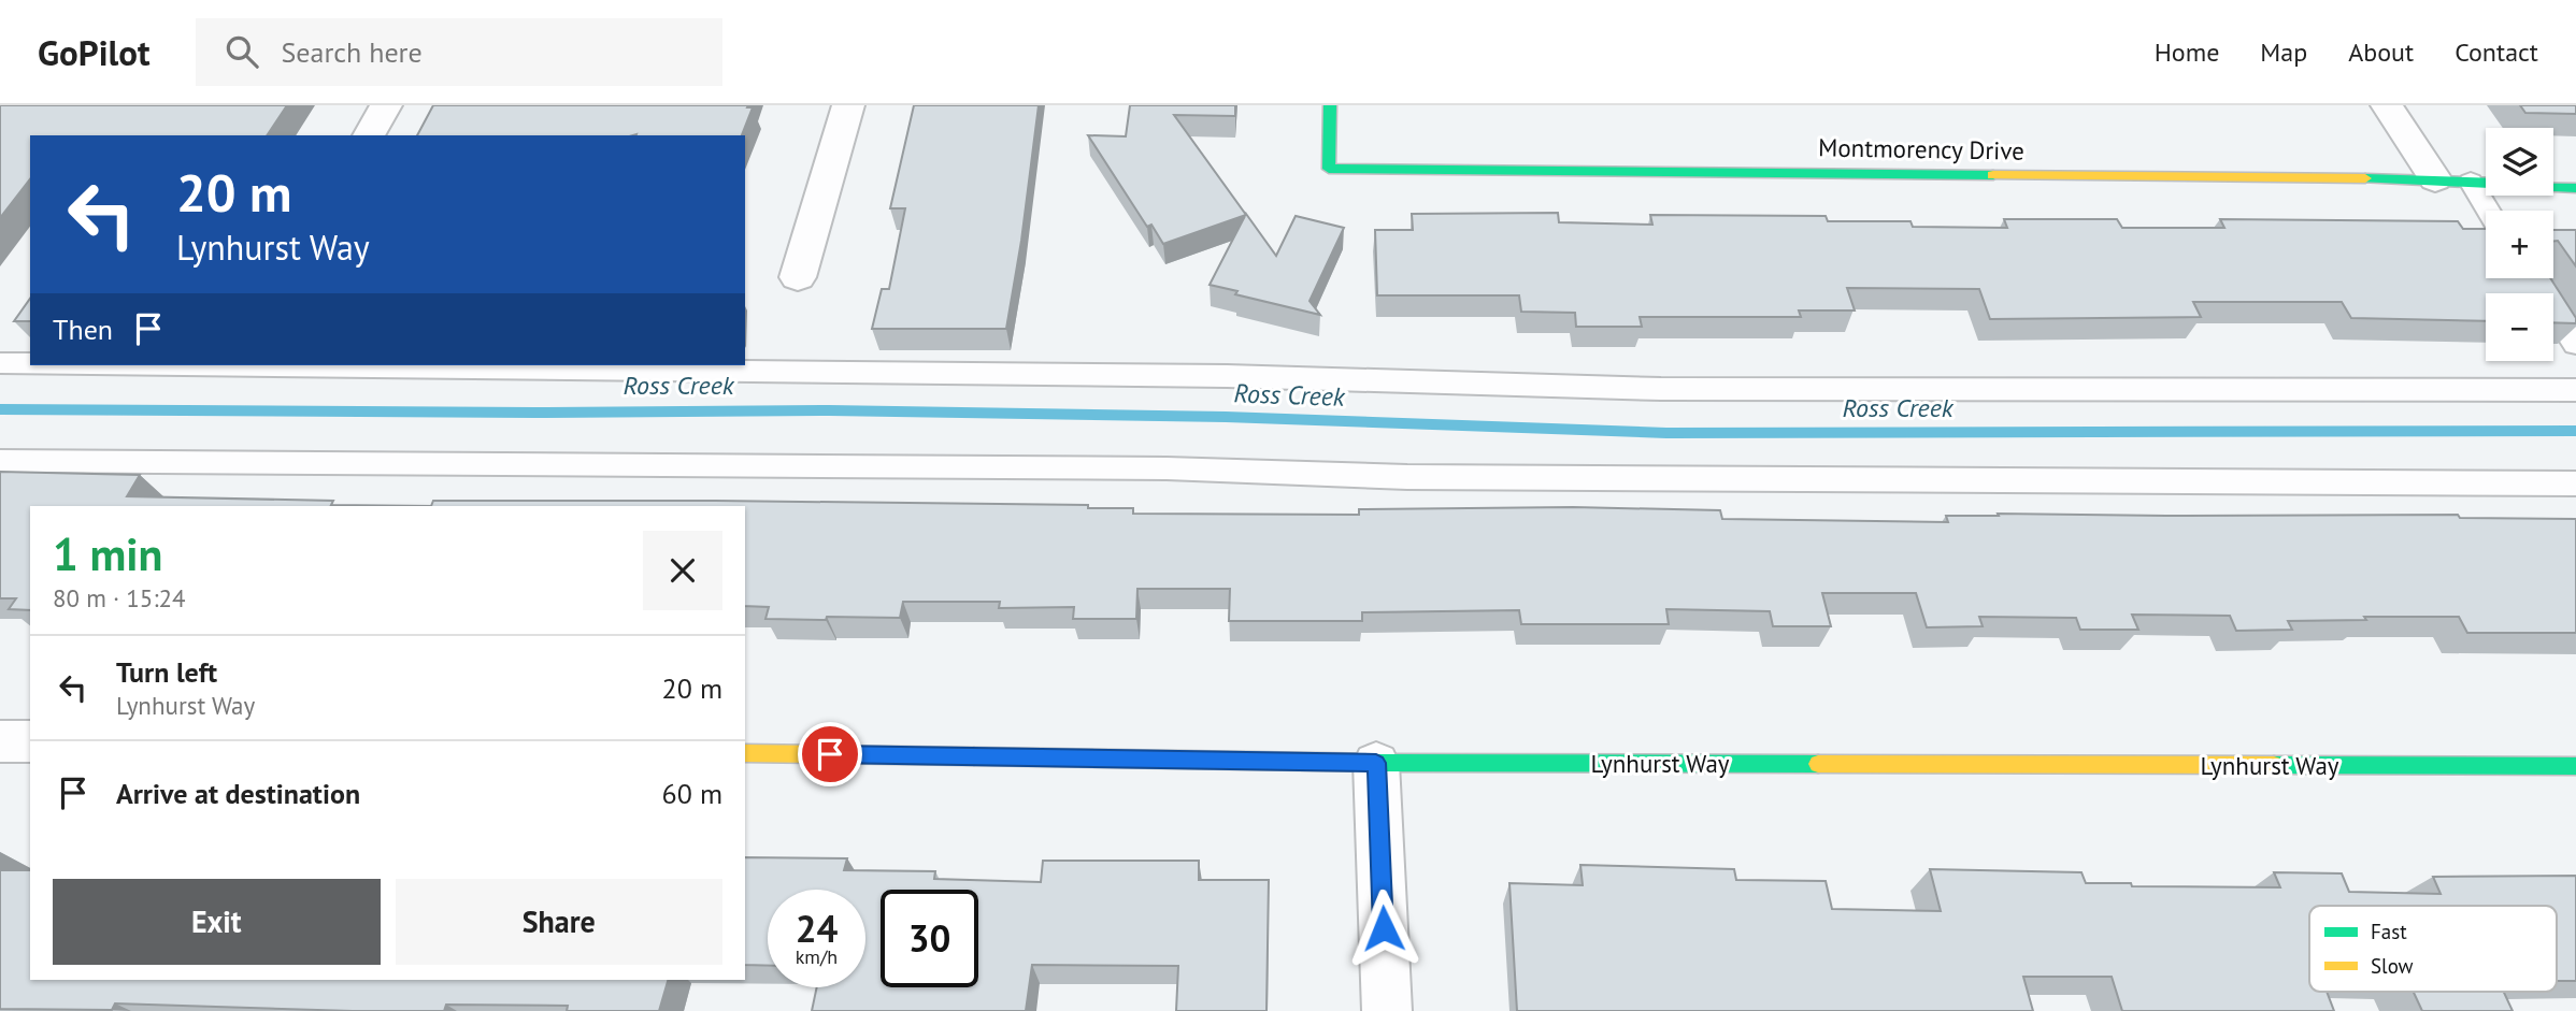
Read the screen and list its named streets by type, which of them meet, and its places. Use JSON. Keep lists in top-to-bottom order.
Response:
{
  "streets": {
    "street": ["Montmorency Drive", "Lynhurst Way"]
  },
  "water": ["Ross Creek"],
  "legend": ["Fast", "Slow"],
  "page": {
    "header": "GoPilot",
    "search": "Search here",
    "nav": [
      "Home",
      "Map",
      "About",
      "Contact"
    ],
    "map_buttons": ["+", "−"],
    "turn": ["20 m", "Lynhurst Way"],
    "then": "Then",
    "heading": ["1 min", "80 m · 15:24"],
    "list": [
      {
        "name": "Turn left",
        "note": "Lynhurst Way",
        "value": "20 m"
      },
      {
        "name": "Arrive at destination",
        "value": "60 m"
      }
    ],
    "buttons": ["Exit", "Share"],
    "speed": "24 km/h",
    "limit": "30"
  }
}
